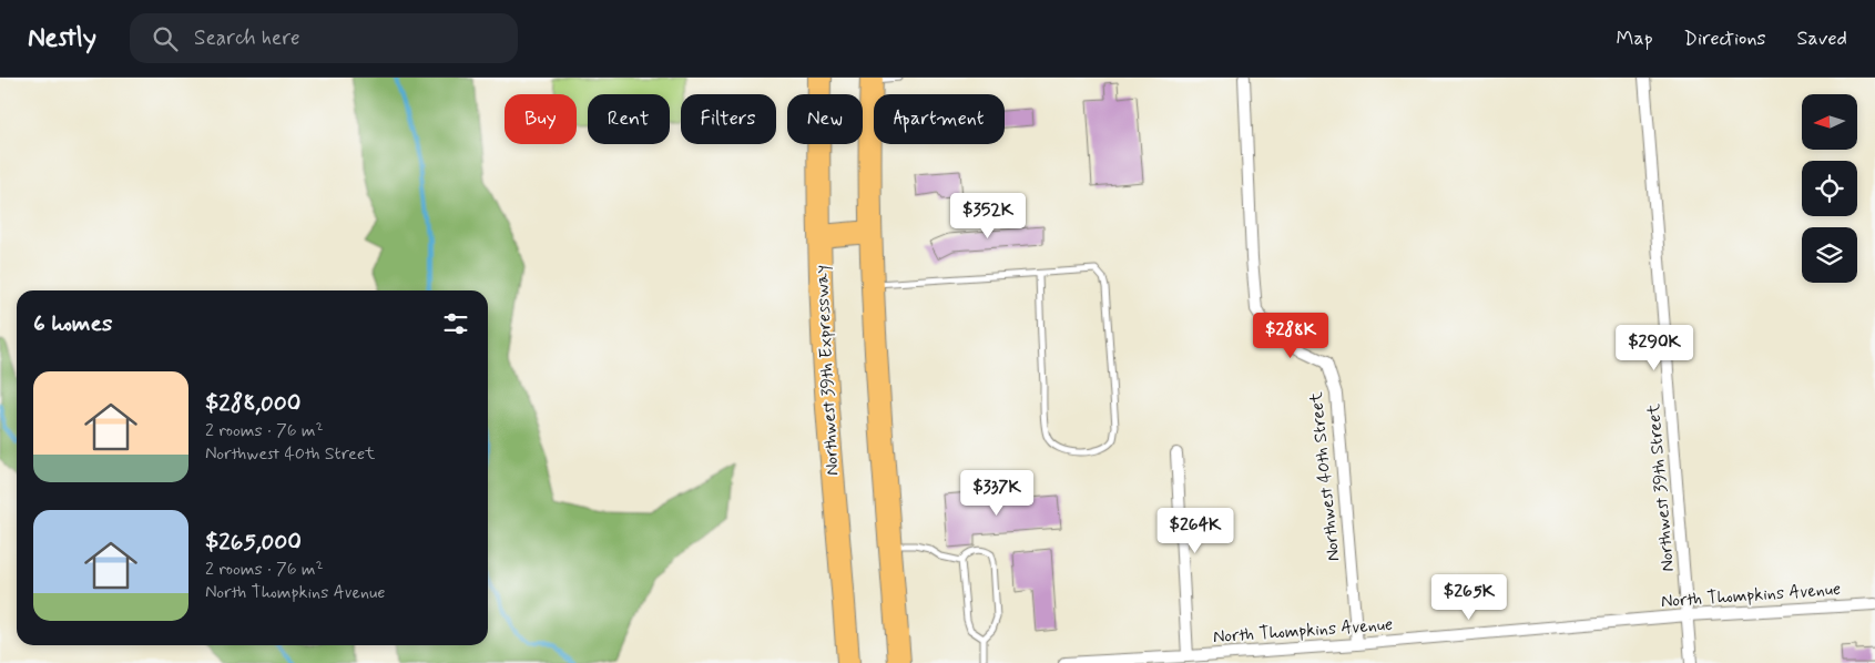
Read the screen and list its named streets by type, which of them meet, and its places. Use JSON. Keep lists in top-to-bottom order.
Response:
{
  "streets": {
    "highway": ["Northwest 39th Expressway"],
    "street": ["Northwest 40th Street", "Northwest 39th Street", "North Thompkins Avenue"]
  },
  "crossings": [
    ["Northwest 40th Street", "North Thompkins Avenue"],
    ["Northwest 39th Street", "North Thompkins Avenue"]
  ],
  "north": "left",
  "page": {
    "header": "Nestly",
    "search": "Search here",
    "nav": ["Map", "Directions", "Saved"],
    "chip": [
      "Buy",
      "Rent",
      "Filters",
      "New",
      "Apartment"
    ],
    "price": [
      "$352K",
      "$288K",
      "$290K",
      "$337K",
      "$264K",
      "$265K"
    ],
    "heading": "6 homes",
    "list": [
      {
        "name": "$288,000",
        "note": "2 rooms · 76 m² · Northwest 40th Street"
      },
      {
        "name": "$265,000",
        "note": "2 rooms · 76 m² · North Thompkins Avenue"
      }
    ]
  }
}
